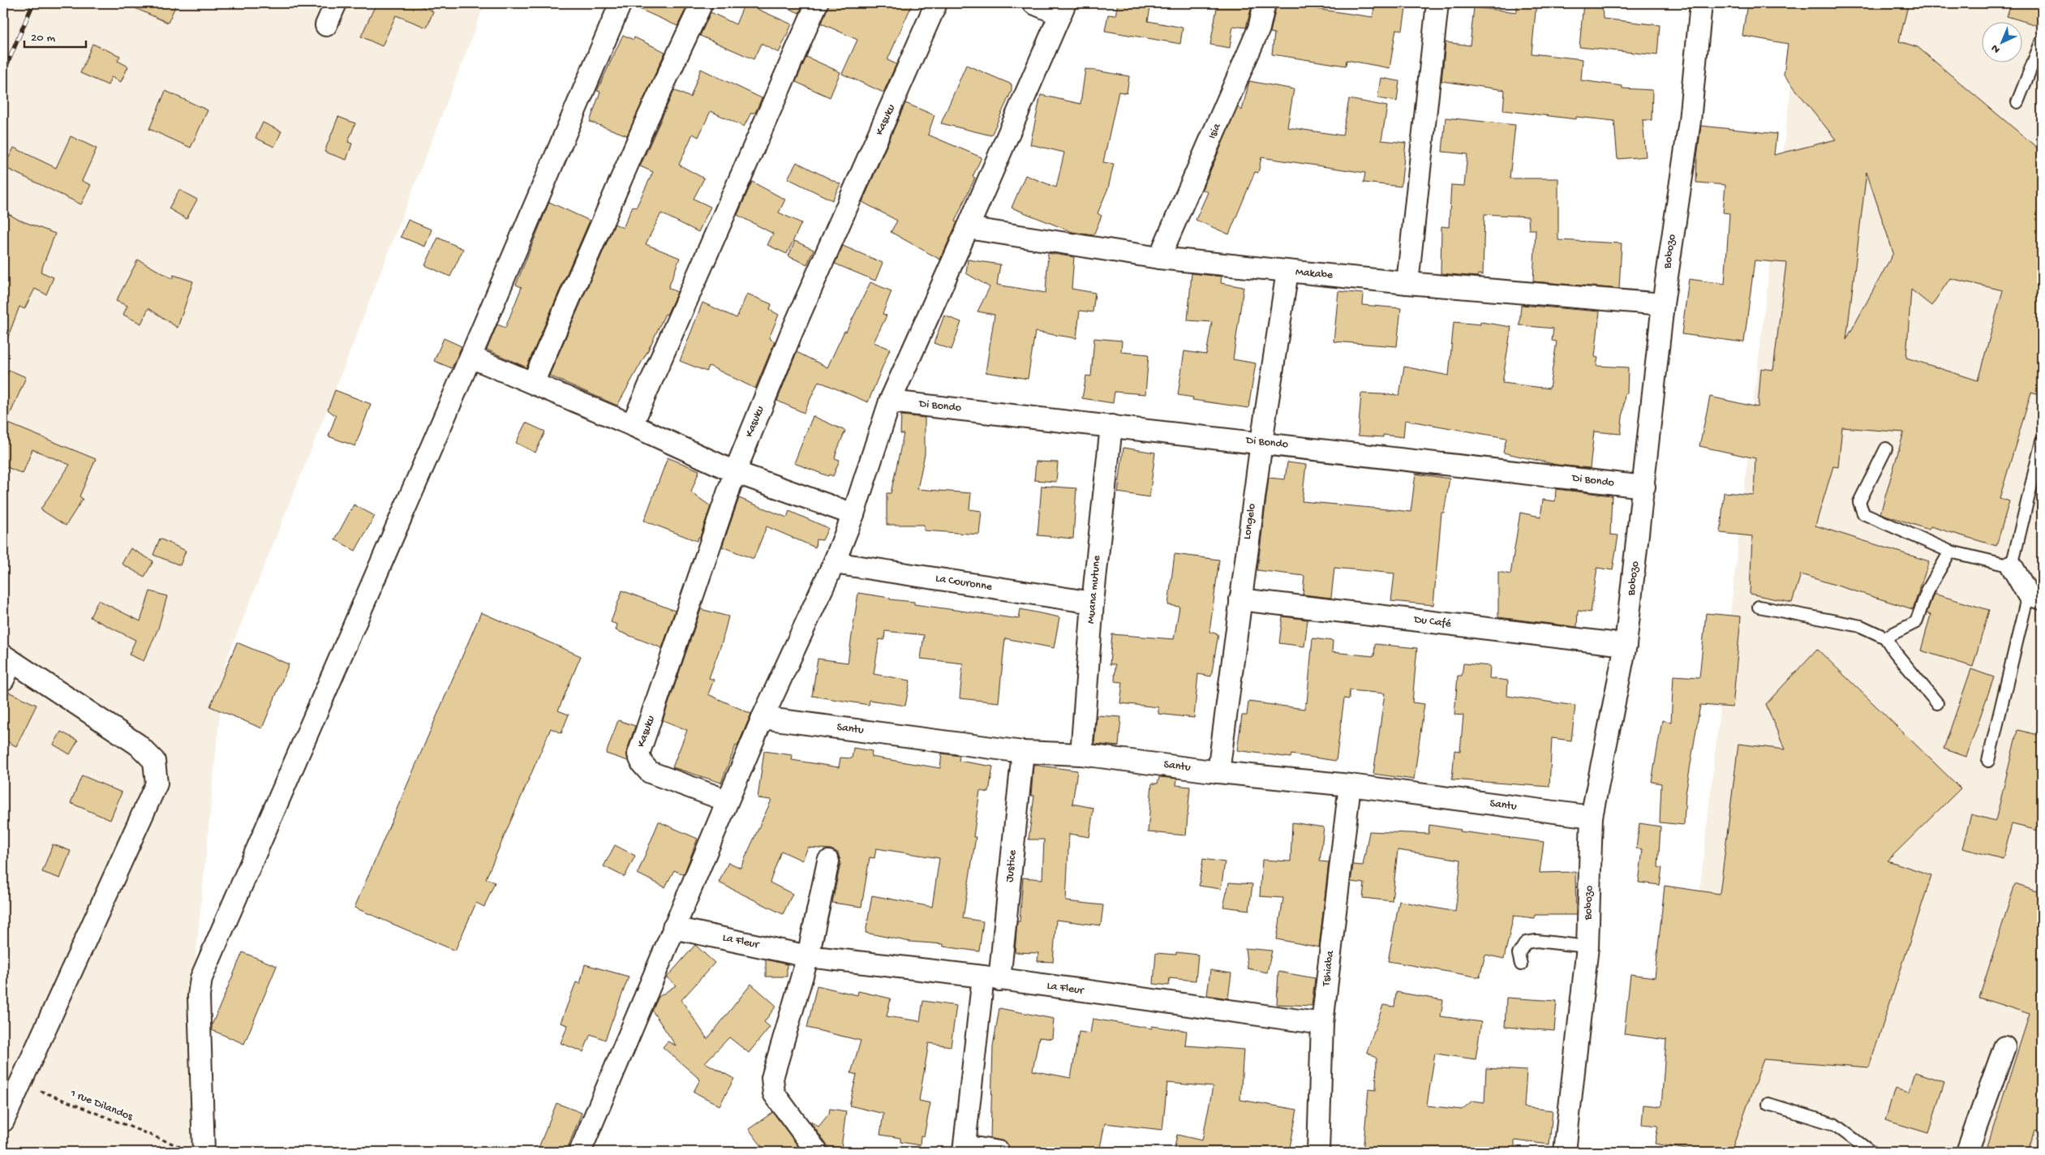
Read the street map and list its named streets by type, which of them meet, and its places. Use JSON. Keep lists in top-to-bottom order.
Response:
{
  "streets": {
    "street": [
      "Kasuku",
      "Isia",
      "Bobozo",
      "Makabe",
      "Di Bondo",
      "Longelo",
      "La Couronne",
      "Muana mutune",
      "Du Café",
      "Santu",
      "Justice",
      "La Fleur",
      "Tshiaba"
    ],
    "path": ["1 rue Dilandos"]
  },
  "crossings": [
    ["Isia", "Makabe"],
    ["Bobozo", "Makabe"],
    ["Bobozo", "Di Bondo"],
    ["Bobozo", "Du Café"],
    ["Bobozo", "Santu"],
    ["Makabe", "Longelo"],
    ["Di Bondo", "Longelo"],
    ["Di Bondo", "Muana mutune"],
    ["Longelo", "Du Café"],
    ["Longelo", "Santu"],
    ["La Couronne", "Muana mutune"],
    ["Muana mutune", "Santu"],
    ["Santu", "Justice"],
    ["Santu", "Tshiaba"],
    ["Justice", "La Fleur"],
    ["La Fleur", "Tshiaba"]
  ],
  "scale_bar": "20 m",
  "north": "bottom left"
}
